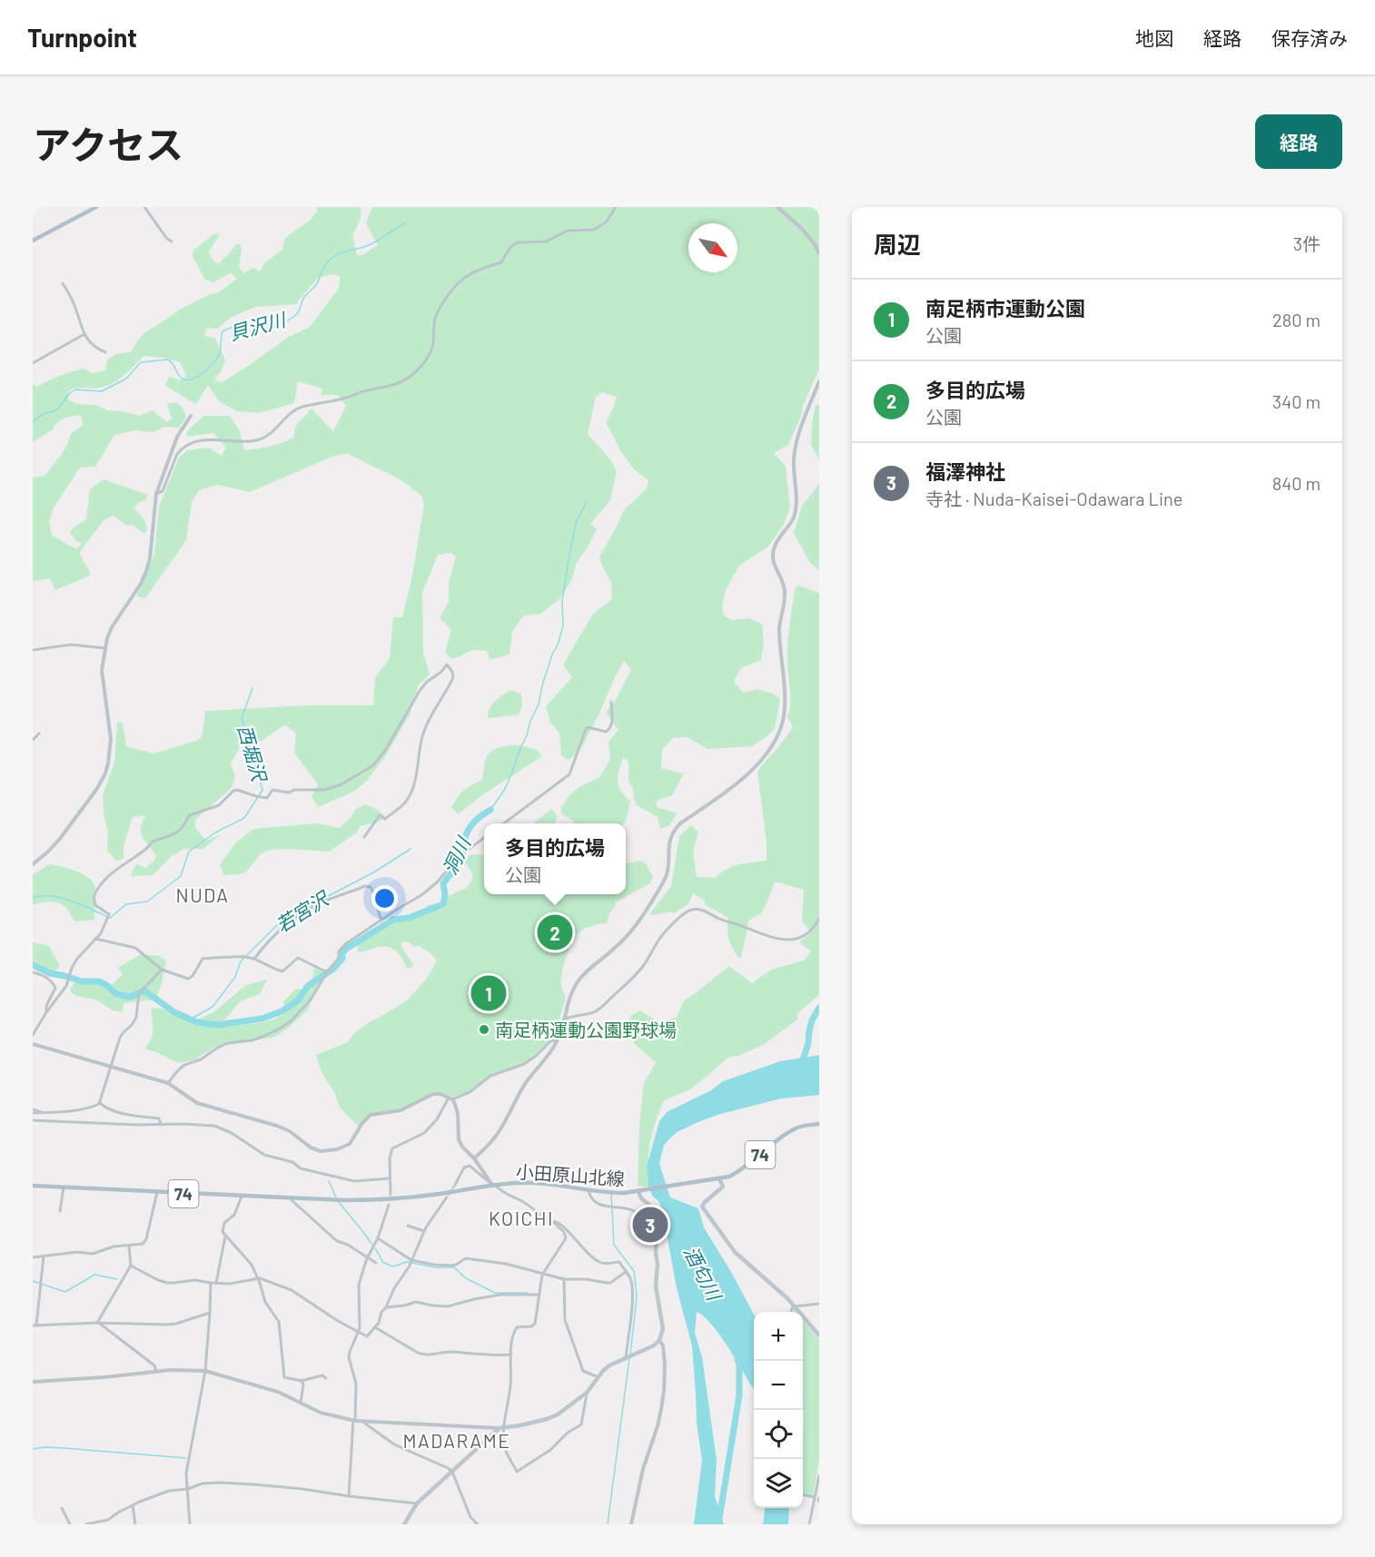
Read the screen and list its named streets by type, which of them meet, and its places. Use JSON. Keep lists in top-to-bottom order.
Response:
{
  "streets": {
    "main road": ["74", "小田原山北線"]
  },
  "crossings": [
    ["74", "小田原山北線"]
  ],
  "districts": ["NUDA", "KOICHI", "MADARAME"],
  "water": [
    "貝沢川",
    "西堀沢",
    "洞川",
    "若宮沢",
    "酒匂川"
  ],
  "places": ["南足柄運動公園野球場"],
  "north": "bottom right",
  "page": {
    "header": "Turnpoint",
    "nav": ["地図", "経路", "保存済み"],
    "title": "アクセス",
    "buttons": "経路",
    "heading": ["周辺", "3件"],
    "list": [
      {
        "mark": "1",
        "name": "南足柄市運動公園",
        "note": "公園",
        "value": "280 m"
      },
      {
        "mark": "2",
        "name": "多目的広場",
        "note": "公園",
        "value": "340 m"
      },
      {
        "mark": "3",
        "name": "福澤神社",
        "note": "寺社 · Nuda-Kaisei-Odawara Line",
        "value": "840 m"
      }
    ],
    "popup": ["多目的広場", "公園"],
    "pins": ["2", "1", "3"],
    "map_buttons": ["+", "−"]
  }
}
